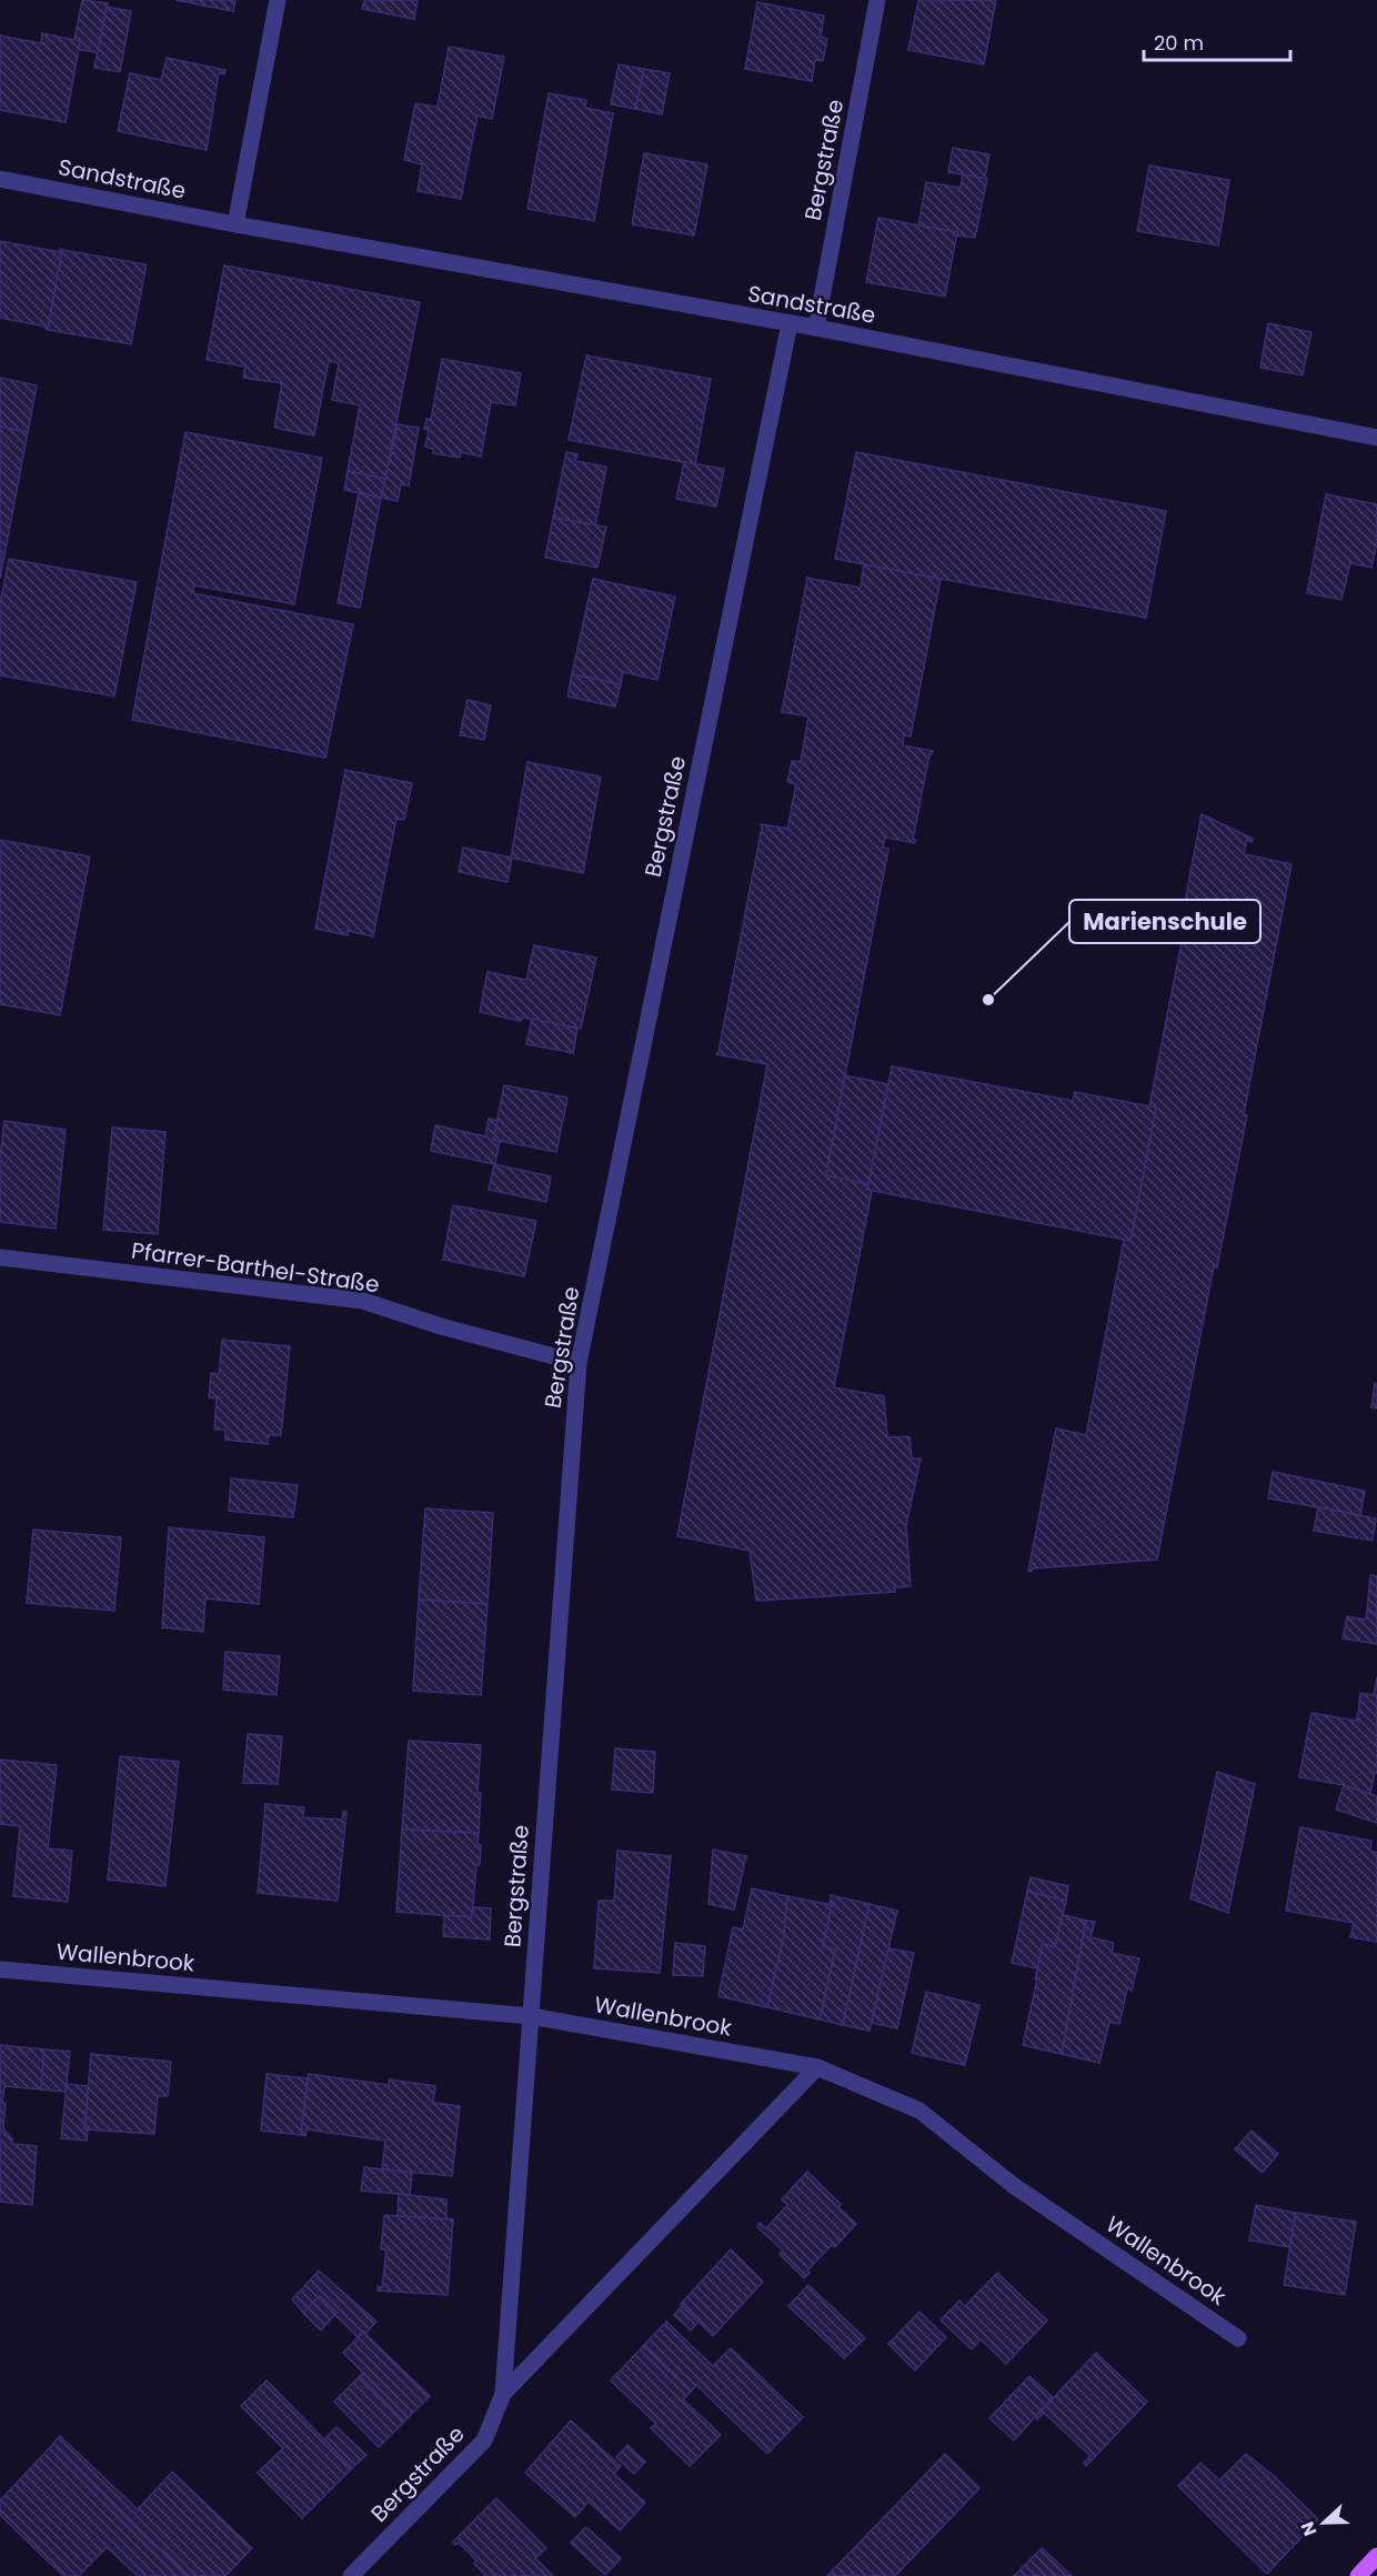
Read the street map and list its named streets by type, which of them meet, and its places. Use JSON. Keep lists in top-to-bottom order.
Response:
{
  "streets": {
    "street": [
      "Bergstraße",
      "Sandstraße",
      "Pfarrer-Barthel-Straße",
      "Wallenbrook"
    ]
  },
  "crossings": [
    ["Bergstraße", "Sandstraße"],
    ["Bergstraße", "Pfarrer-Barthel-Straße"],
    ["Bergstraße", "Wallenbrook"]
  ],
  "places": ["Marienschule"],
  "scale_bar": "20 m",
  "north": "left"
}
